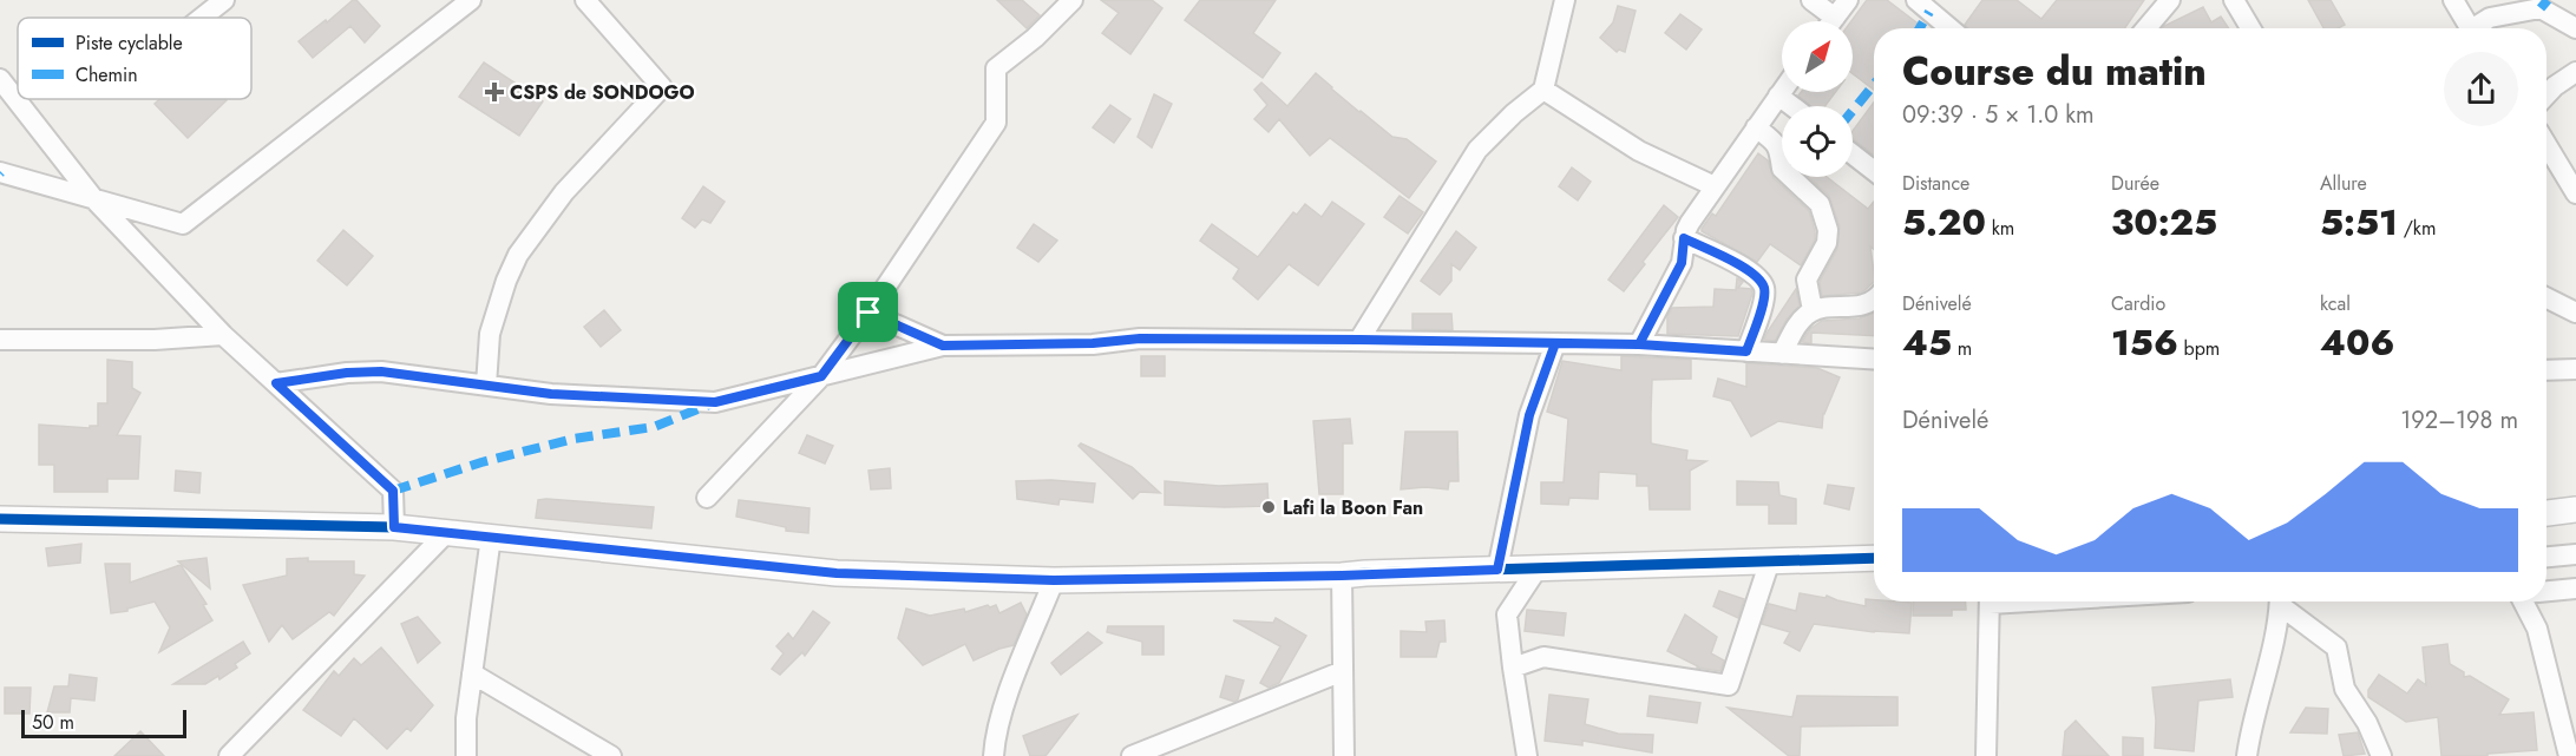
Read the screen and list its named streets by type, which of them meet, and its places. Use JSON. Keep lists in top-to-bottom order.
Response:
{
  "places": {
    "health": ["CSPS de SONDOGO"],
    "other": ["Lafi la Boon Fan"]
  },
  "legend": ["Piste cyclable", "Chemin"],
  "scale_bar": "50 m",
  "north": "top right",
  "page": {
    "heading": ["Course du matin", "09:39 · 5 × 1.0 km"],
    "stats": [
      ["Distance", "5.20 km"],
      ["Durée", "30:25"],
      ["Allure", "5:51 /km"],
      ["Dénivelé", "45 m"],
      ["Cardio", "156 bpm"],
      ["kcal", "406"]
    ],
    "chart": ["Dénivelé", "192–198 m"],
    "scale": "50 m"
  }
}
